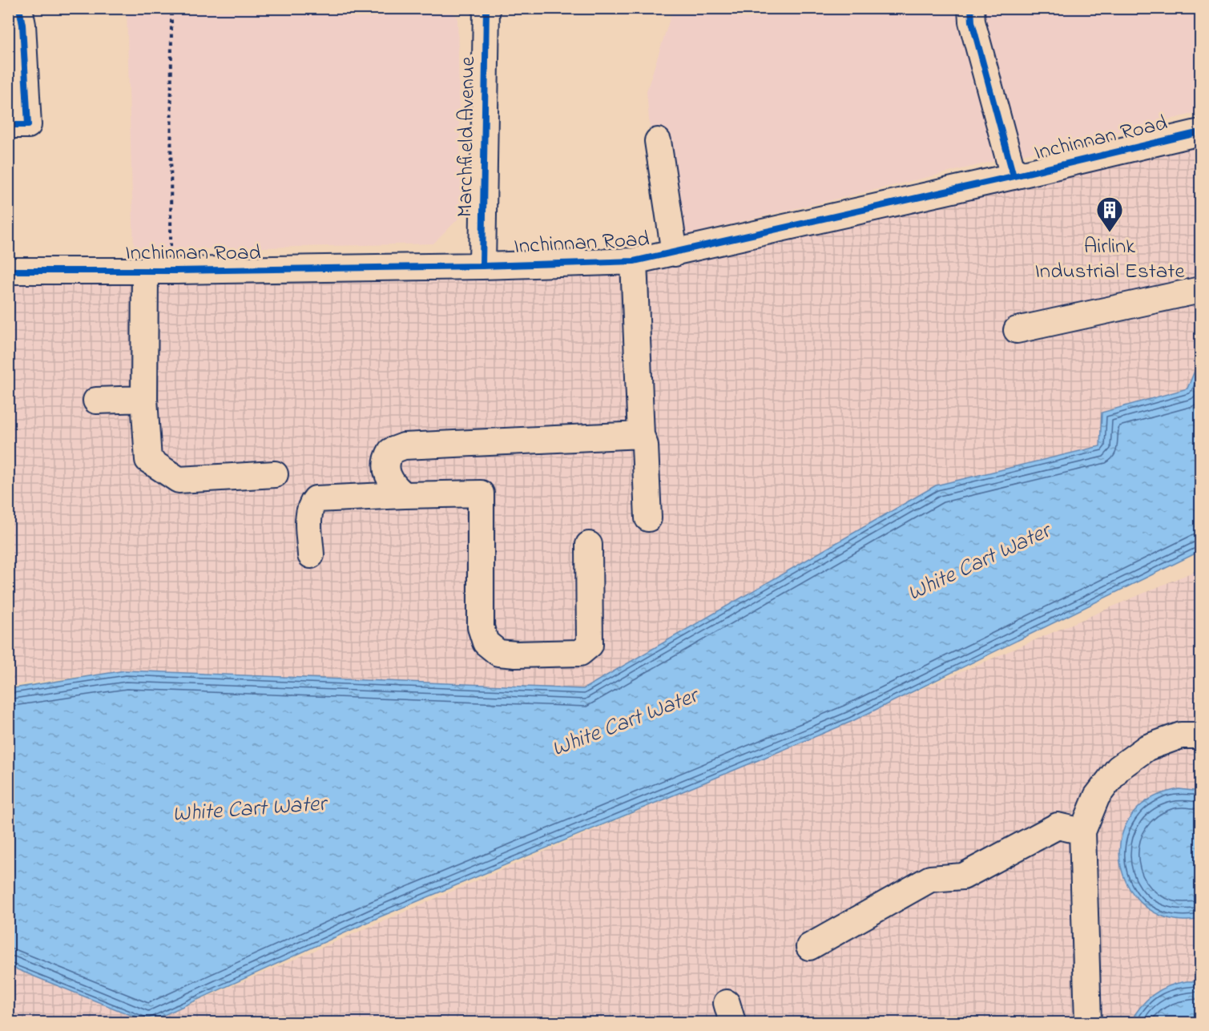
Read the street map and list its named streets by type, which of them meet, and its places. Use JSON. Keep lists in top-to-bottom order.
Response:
{
  "streets": {
    "street": ["Marchfield Avenue", "Inchinnan Road"]
  },
  "crossings": [
    ["Marchfield Avenue", "Inchinnan Road"]
  ],
  "water": ["White Cart Water"],
  "places": {
    "building": ["Airlink Industrial Estate"]
  }
}
